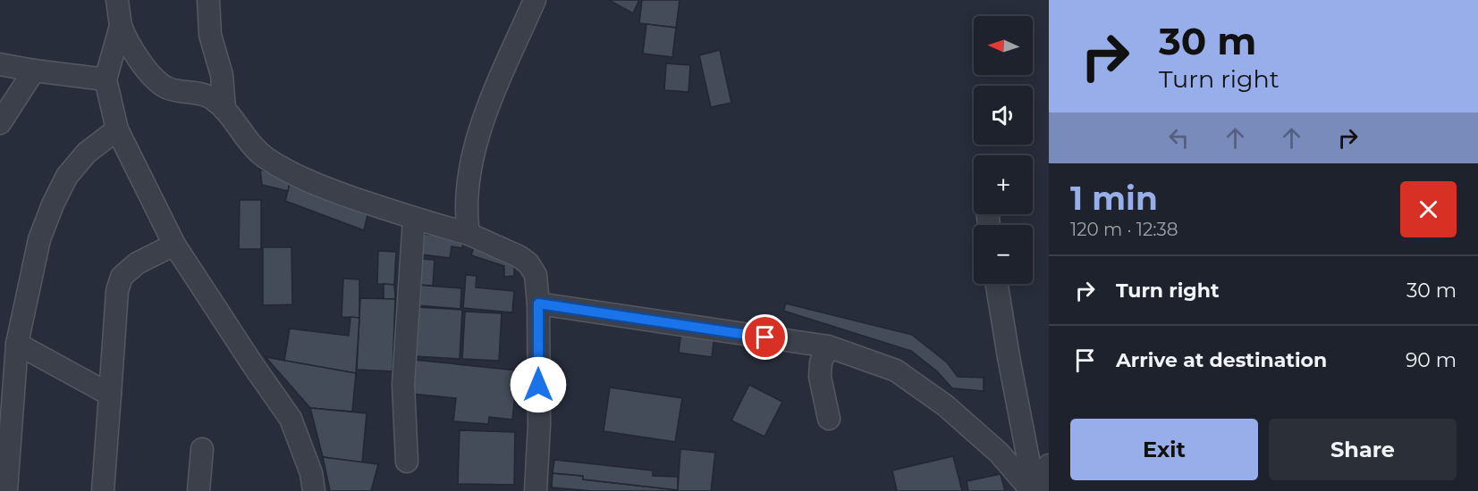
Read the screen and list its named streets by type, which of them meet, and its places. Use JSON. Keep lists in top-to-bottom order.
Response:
{
  "north": "left",
  "page": {
    "turn": ["30 m", "Turn right"],
    "map_buttons": ["+", "−"],
    "heading": ["1 min", "120 m · 12:38"],
    "list": [
      {
        "name": "Turn right",
        "value": "30 m"
      },
      {
        "name": "Arrive at destination",
        "value": "90 m"
      }
    ],
    "buttons": ["Exit", "Share"]
  }
}
